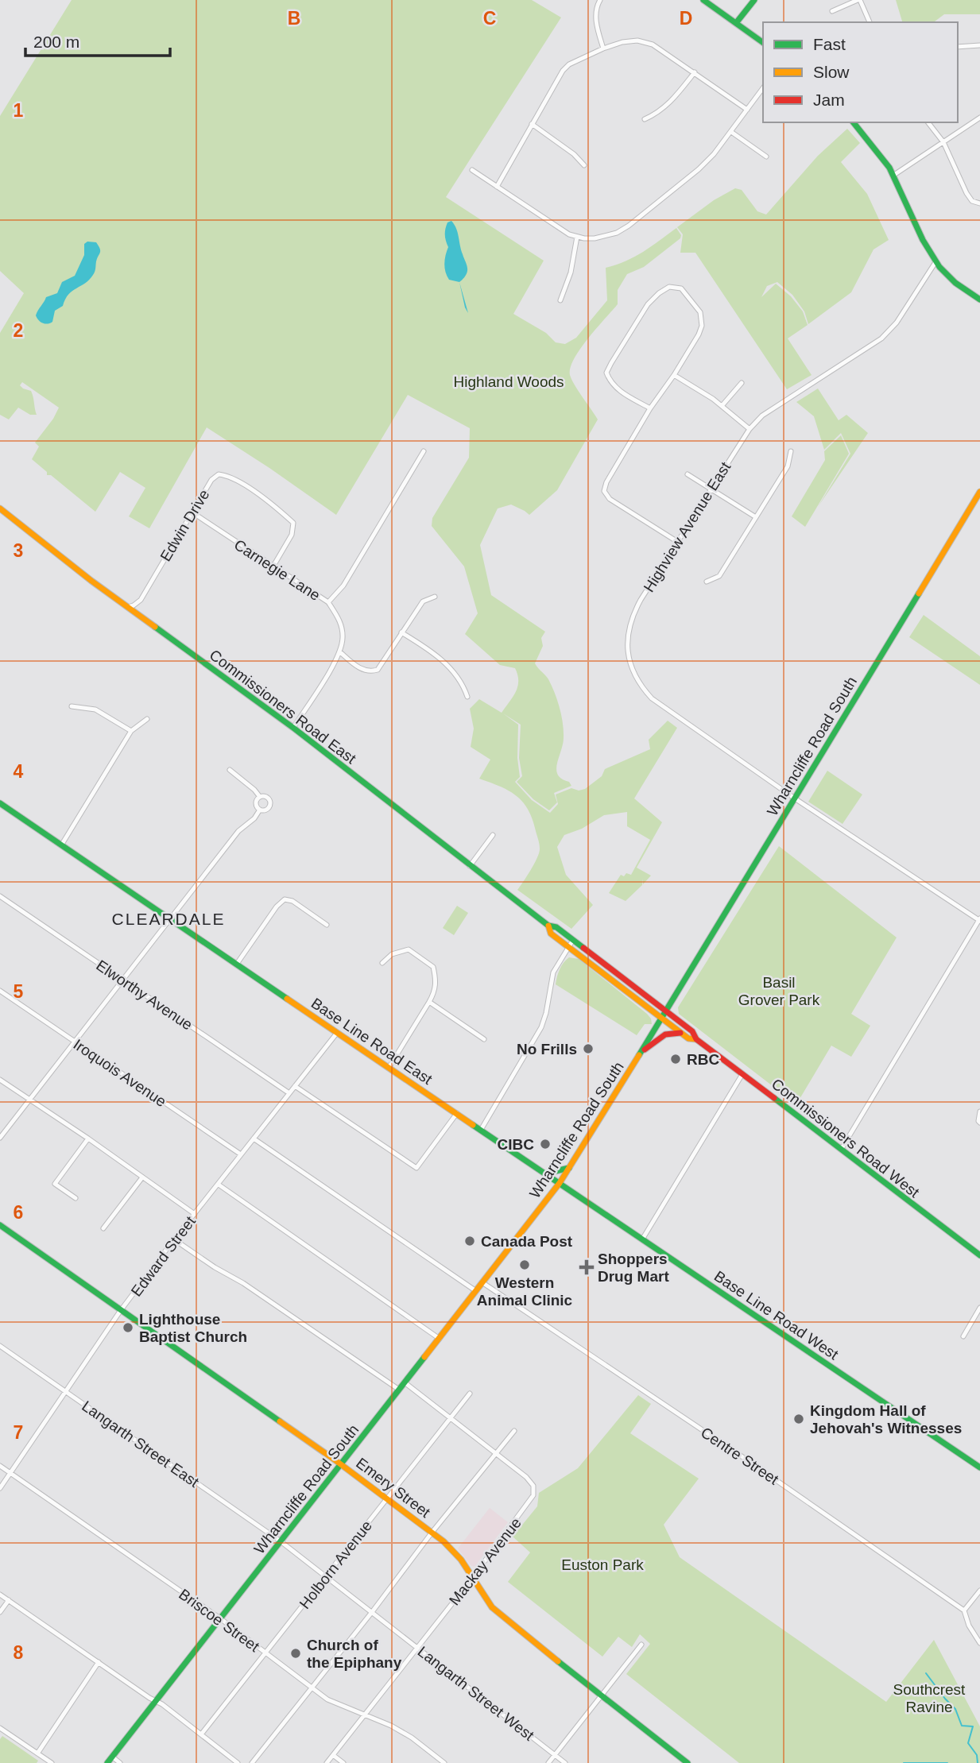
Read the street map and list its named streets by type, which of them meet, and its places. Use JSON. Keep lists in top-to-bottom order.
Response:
{
  "streets": {
    "main road": [
      "Commissioners Road East",
      "Wharncliffe Road South",
      "Base Line Road East",
      "Commissioners Road West",
      "Base Line Road West",
      "Emery Street"
    ],
    "street": [
      "Edwin Drive",
      "Highview Avenue East",
      "Carnegie Lane",
      "Elworthy Avenue",
      "Iroquois Avenue",
      "Edward Street",
      "Langarth Street East",
      "Centre Street",
      "Mackay Avenue",
      "Holborn Avenue",
      "Briscoe Street",
      "Langarth Street West"
    ]
  },
  "crossings": [
    ["Edwin Drive", "Carnegie Lane"],
    ["Edwin Drive", "Commissioners Road East"],
    ["Highview Avenue East", "Wharncliffe Road South"],
    ["Carnegie Lane", "Commissioners Road East"],
    ["Commissioners Road East", "Wharncliffe Road South"],
    ["Commissioners Road East", "Commissioners Road West"],
    ["Wharncliffe Road South", "Base Line Road East"],
    ["Wharncliffe Road South", "Commissioners Road West"],
    ["Wharncliffe Road South", "Base Line Road West"],
    ["Wharncliffe Road South", "Langarth Street East"],
    ["Wharncliffe Road South", "Centre Street"],
    ["Wharncliffe Road South", "Emery Street"],
    ["Wharncliffe Road South", "Mackay Avenue"],
    ["Wharncliffe Road South", "Briscoe Street"],
    ["Wharncliffe Road South", "Langarth Street West"],
    ["Elworthy Avenue", "Edward Street"],
    ["Base Line Road East", "Edward Street"],
    ["Base Line Road East", "Base Line Road West"],
    ["Iroquois Avenue", "Edward Street"],
    ["Edward Street", "Langarth Street East"],
    ["Edward Street", "Emery Street"],
    ["Edward Street", "Briscoe Street"],
    ["Langarth Street East", "Langarth Street West"],
    ["Emery Street", "Mackay Avenue"],
    ["Emery Street", "Holborn Avenue"],
    ["Mackay Avenue", "Holborn Avenue"],
    ["Mackay Avenue", "Briscoe Street"],
    ["Mackay Avenue", "Langarth Street West"],
    ["Holborn Avenue", "Briscoe Street"],
    ["Holborn Avenue", "Langarth Street West"]
  ],
  "districts": ["CLEARDALE"],
  "parks": [
    "Highland Woods",
    "Basil Grover Park",
    "Euston Park",
    "Southcrest Ravine"
  ],
  "places": {
    "other": [
      "No Frills",
      "RBC",
      "CIBC",
      "Canada Post",
      "Western Animal Clinic",
      "Lighthouse Baptist Church",
      "Kingdom Hall of Jehovah's Witnesses",
      "Church of the Epiphany"
    ],
    "health": ["Shoppers Drug Mart"]
  },
  "legend": ["Fast", "Slow", "Jam"],
  "scale_bar": "200 m",
  "grid": {
    "columns": ["B", "C", "D"],
    "rows": [
      "1",
      "2",
      "3",
      "4",
      "5",
      "6",
      "7",
      "8"
    ]
  }
}
